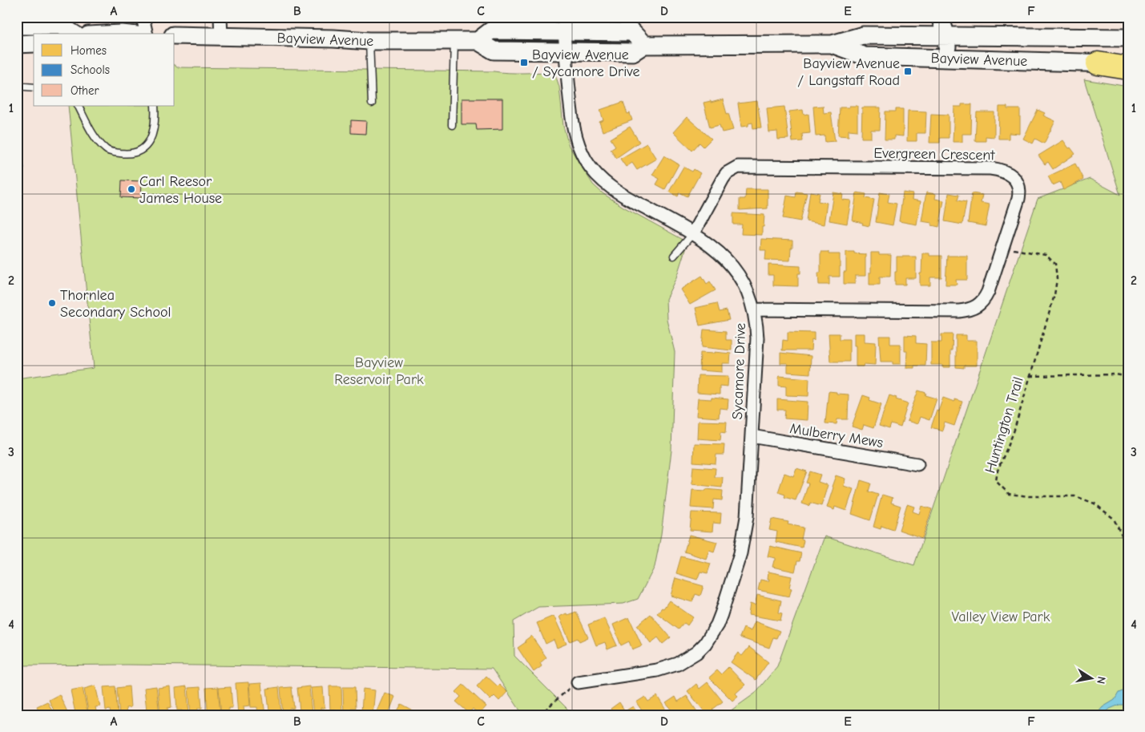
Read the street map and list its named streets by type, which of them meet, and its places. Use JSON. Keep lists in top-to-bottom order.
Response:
{
  "streets": {
    "main road": ["Bayview Avenue"],
    "street": ["Evergreen Crescent", "Sycamore Drive", "Mulberry Mews"],
    "path": ["Huntington Trail"]
  },
  "crossings": [
    ["Bayview Avenue", "Sycamore Drive"],
    ["Evergreen Crescent", "Sycamore Drive"],
    ["Evergreen Crescent", "Huntington Trail"],
    ["Sycamore Drive", "Mulberry Mews"]
  ],
  "parks": ["Bayview Reservoir Park", "Valley View Park"],
  "places": {
    "transit": ["Bayview Avenue / Sycamore Drive", "Bayview Avenue / Langstaff Road"],
    "other": ["Carl Reesor James House", "Thornlea Secondary School"]
  },
  "legend": ["Homes", "Schools", "Other"],
  "north": "right",
  "grid": {
    "columns": [
      "A",
      "B",
      "C",
      "D",
      "E",
      "F"
    ],
    "rows": [
      "1",
      "2",
      "3",
      "4"
    ]
  }
}
